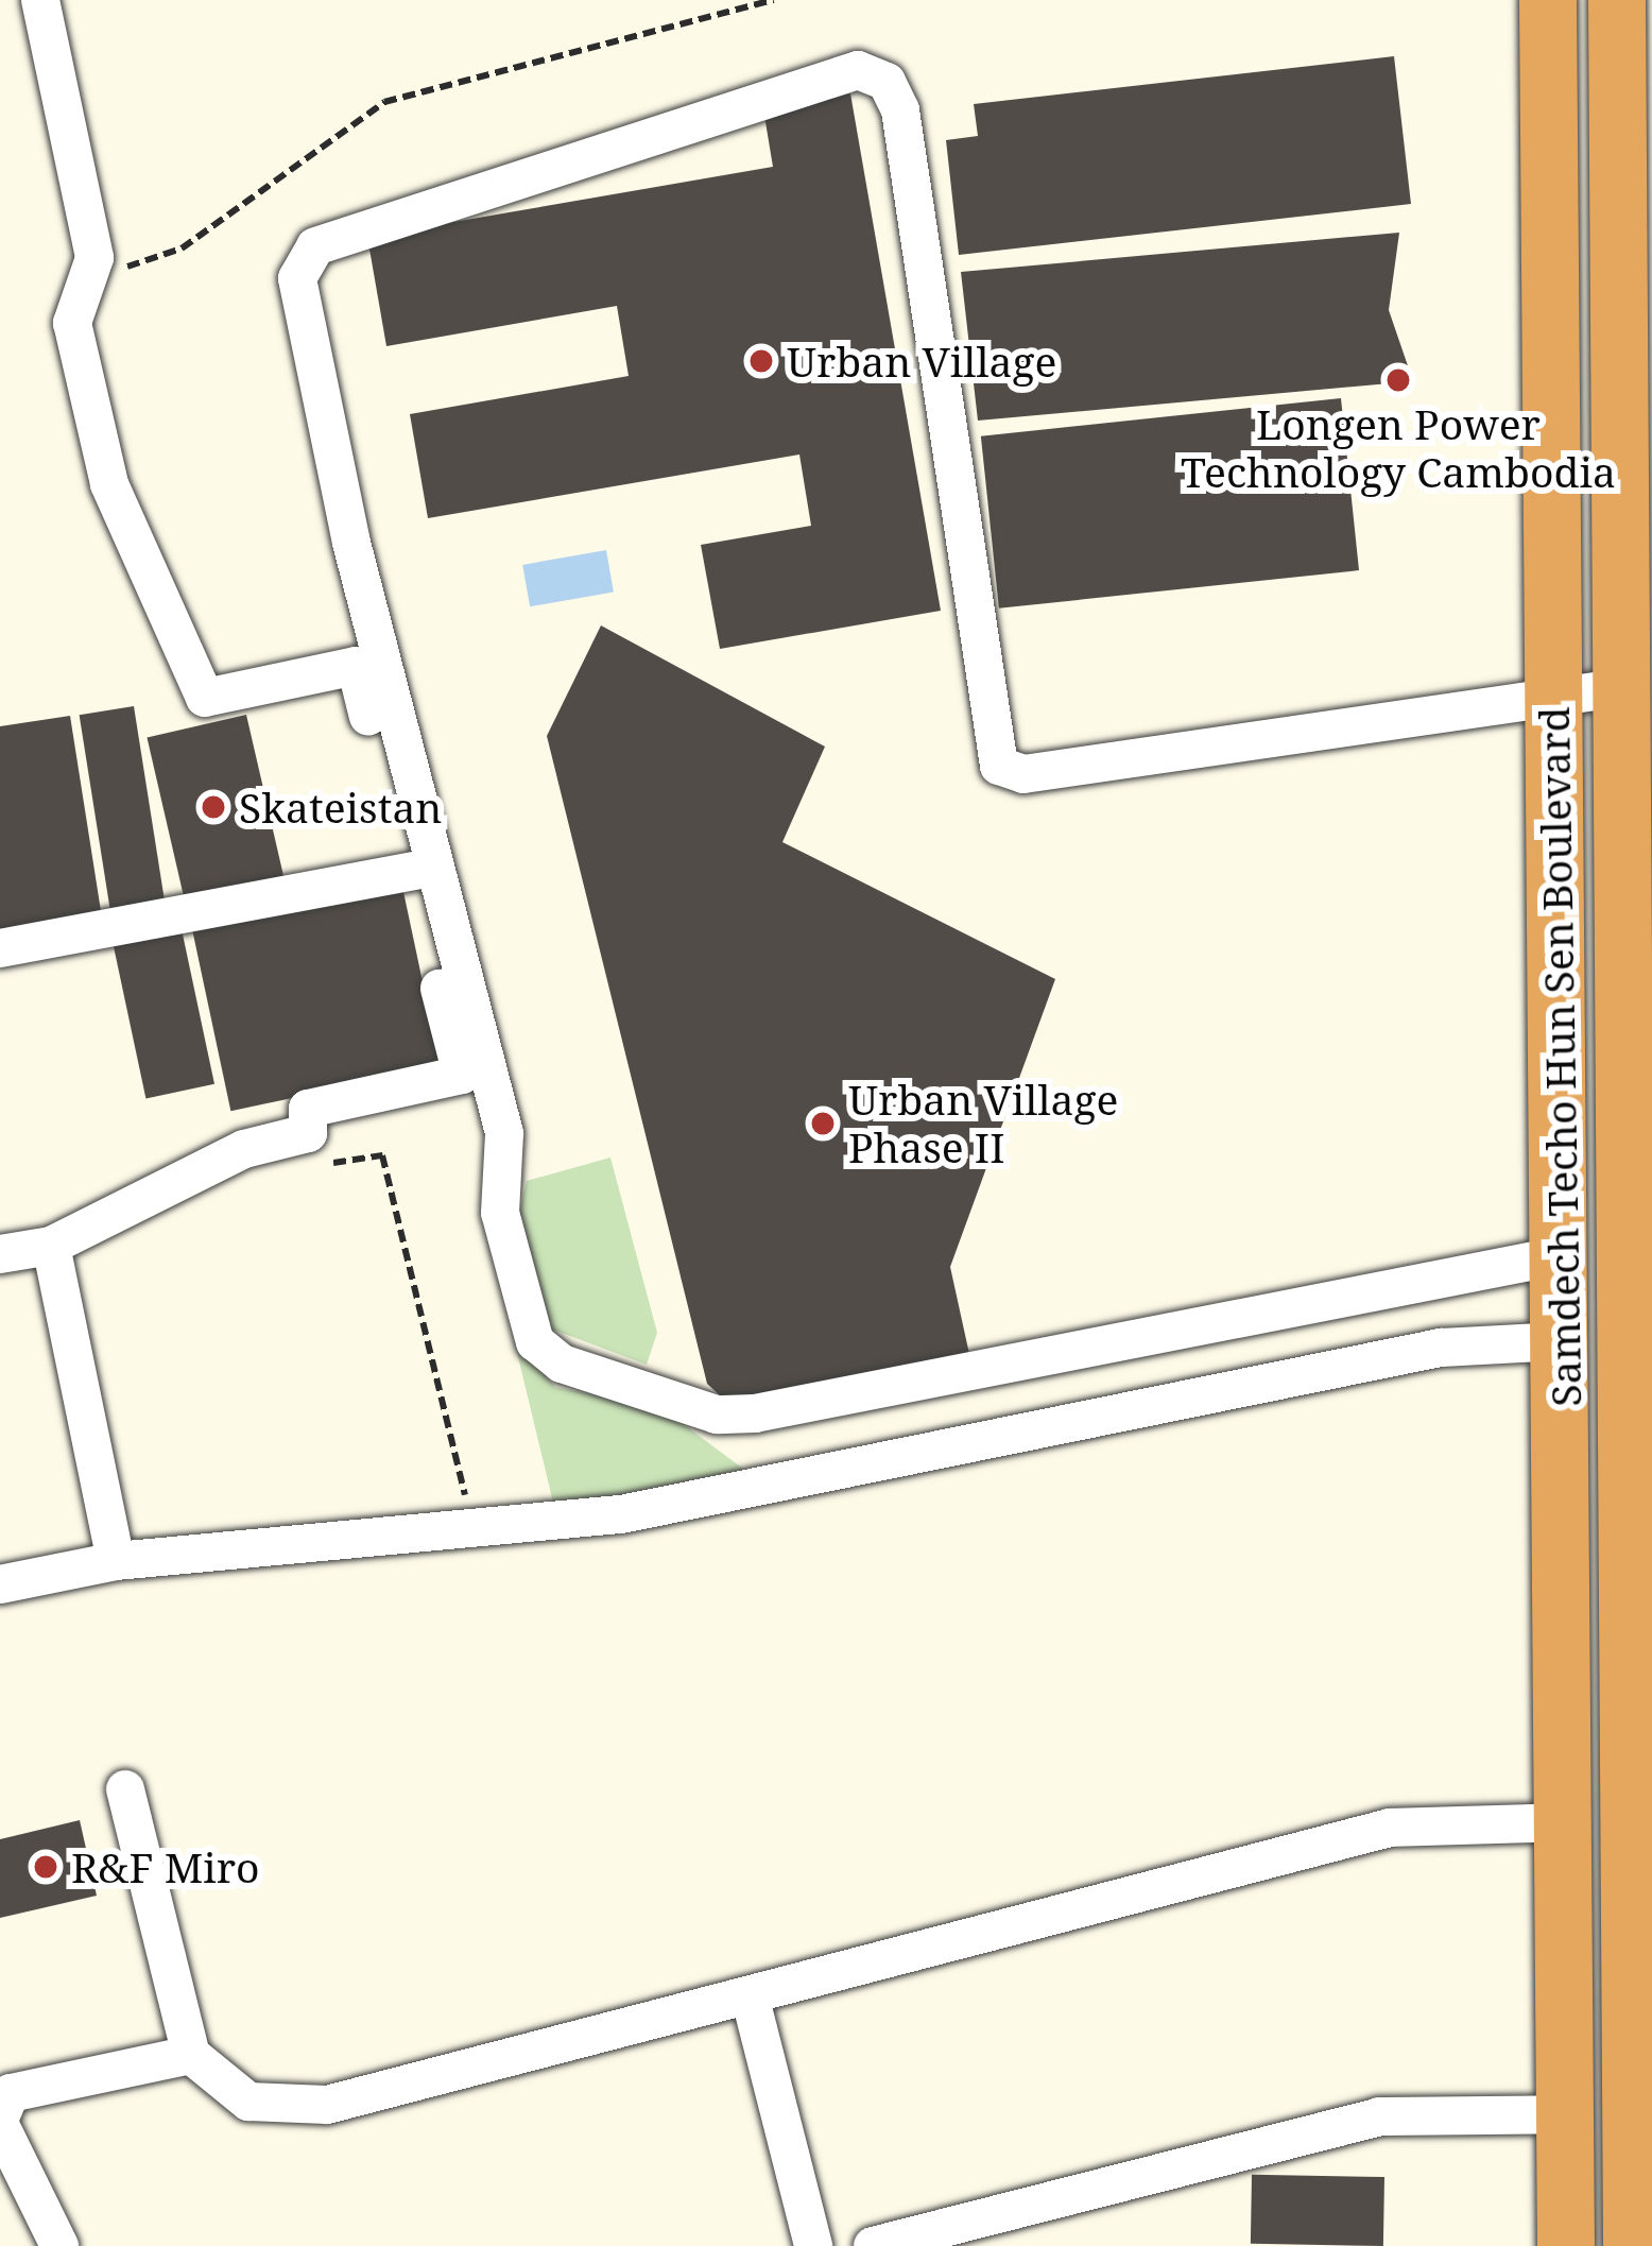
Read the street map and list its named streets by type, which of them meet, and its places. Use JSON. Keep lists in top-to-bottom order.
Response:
{
  "streets": {
    "highway": ["Samdech Techo Hun Sen Boulevard"]
  },
  "places": [
    "Urban Village",
    "Longen Power Technology Cambodia",
    "Skateistan",
    "Urban Village Phase II",
    "R&F Miro"
  ]
}
